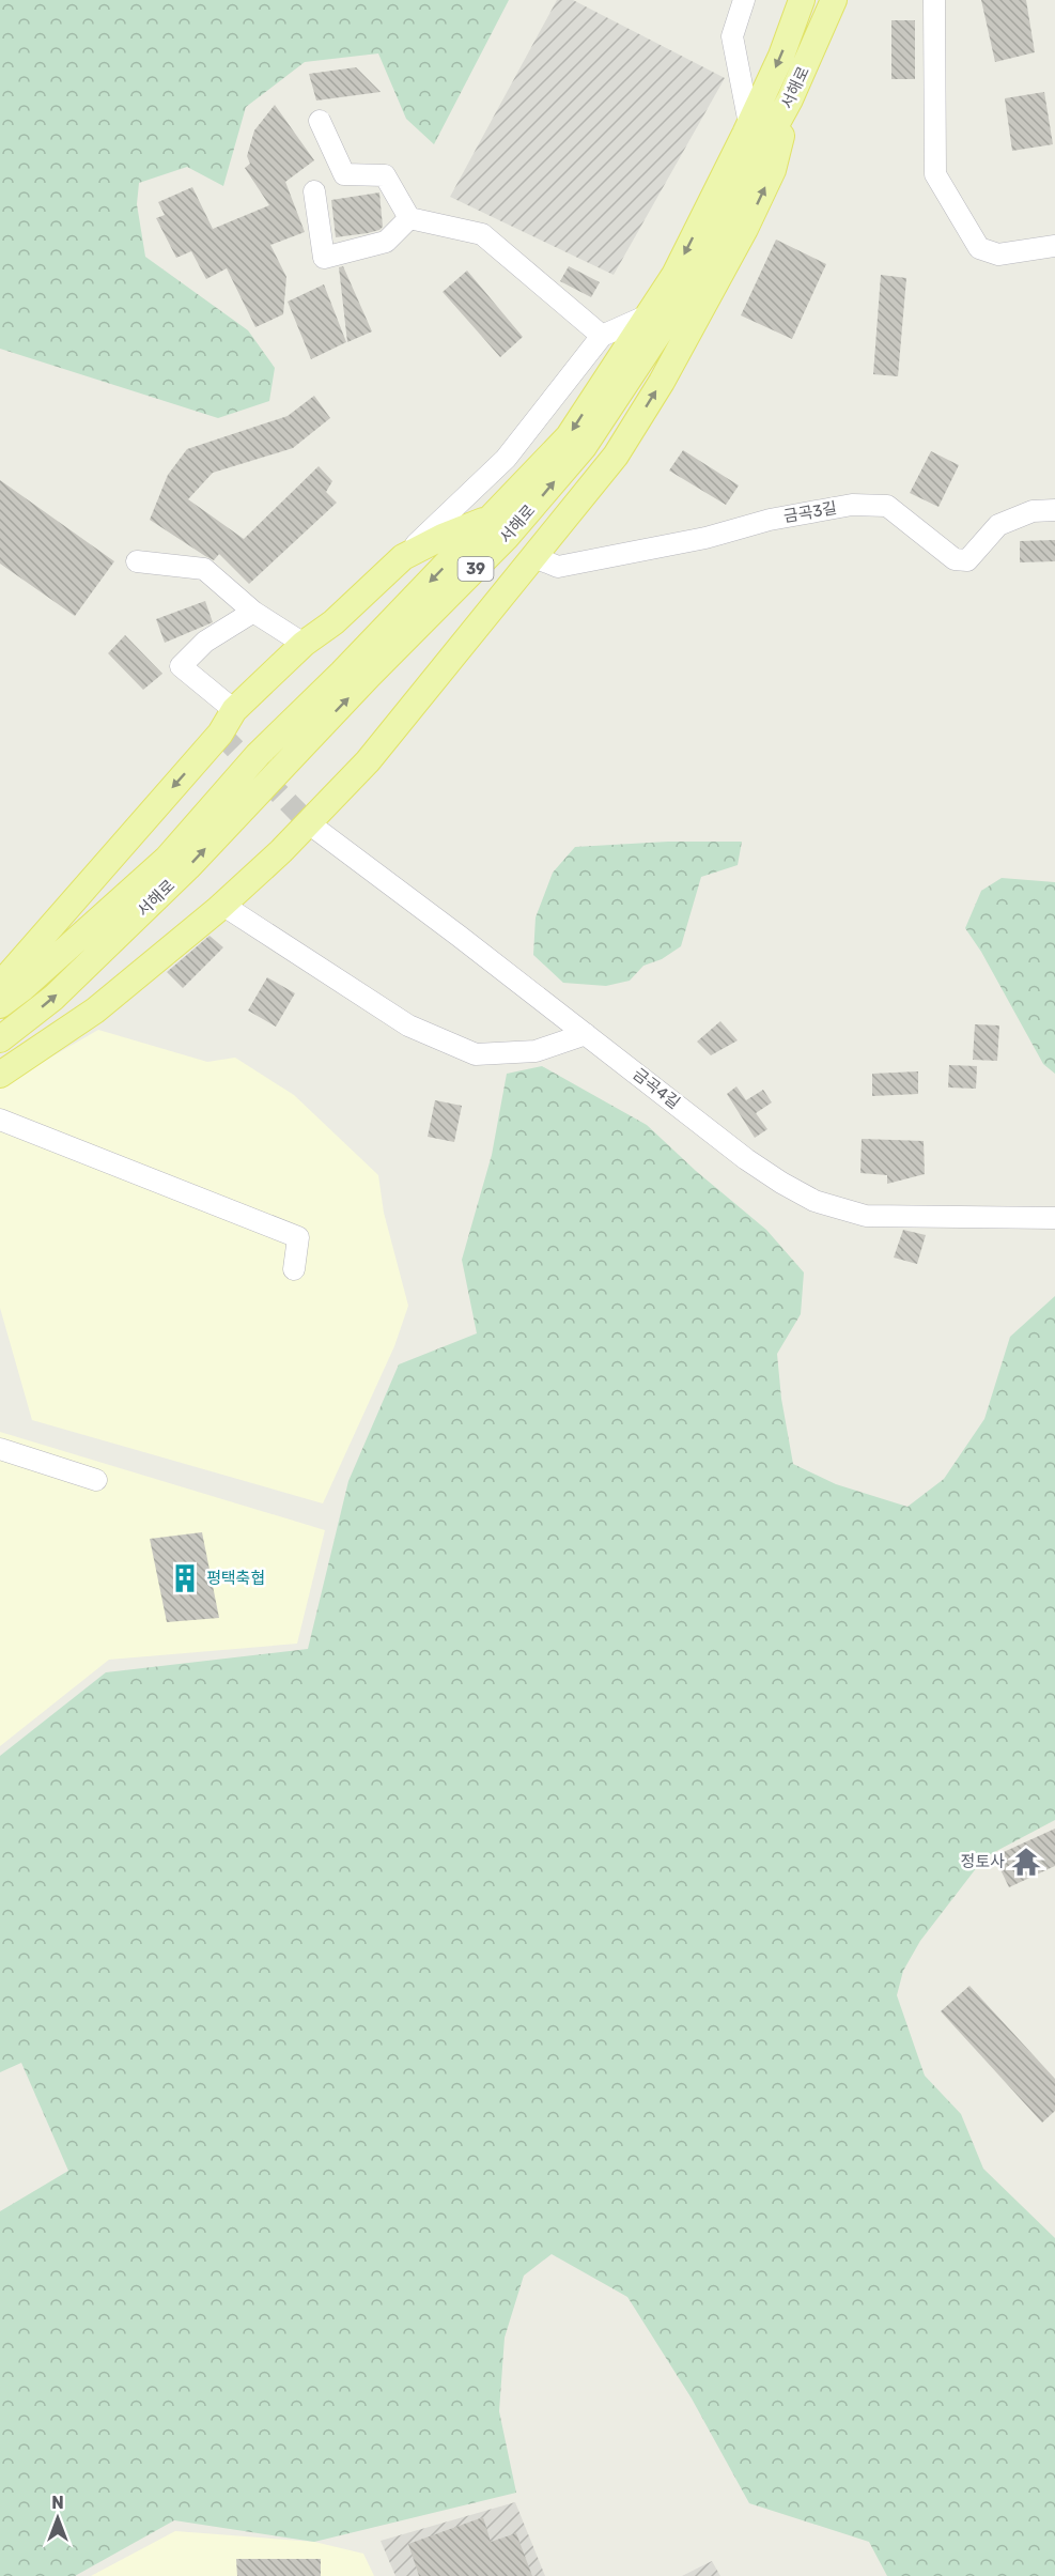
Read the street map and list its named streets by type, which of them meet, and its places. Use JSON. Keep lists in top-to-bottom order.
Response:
{
  "streets": {
    "main road": ["서해로", "39"],
    "street": ["금곡3길", "금곡4길"]
  },
  "places": {
    "building": ["평택축협"],
    "temple": ["정토사"]
  },
  "north": "top"
}
